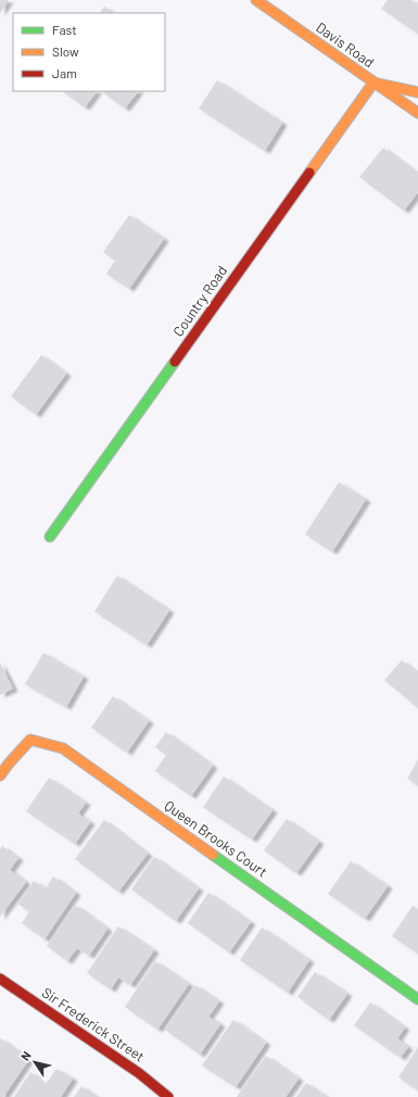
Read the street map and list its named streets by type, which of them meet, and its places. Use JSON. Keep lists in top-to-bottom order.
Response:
{
  "streets": {
    "street": [
      "Davis Road",
      "Country Road",
      "Queen Brooks Court",
      "Sir Frederick Street"
    ]
  },
  "crossings": [
    ["Davis Road", "Country Road"]
  ],
  "legend": ["Fast", "Slow", "Jam"],
  "north": "top left"
}
